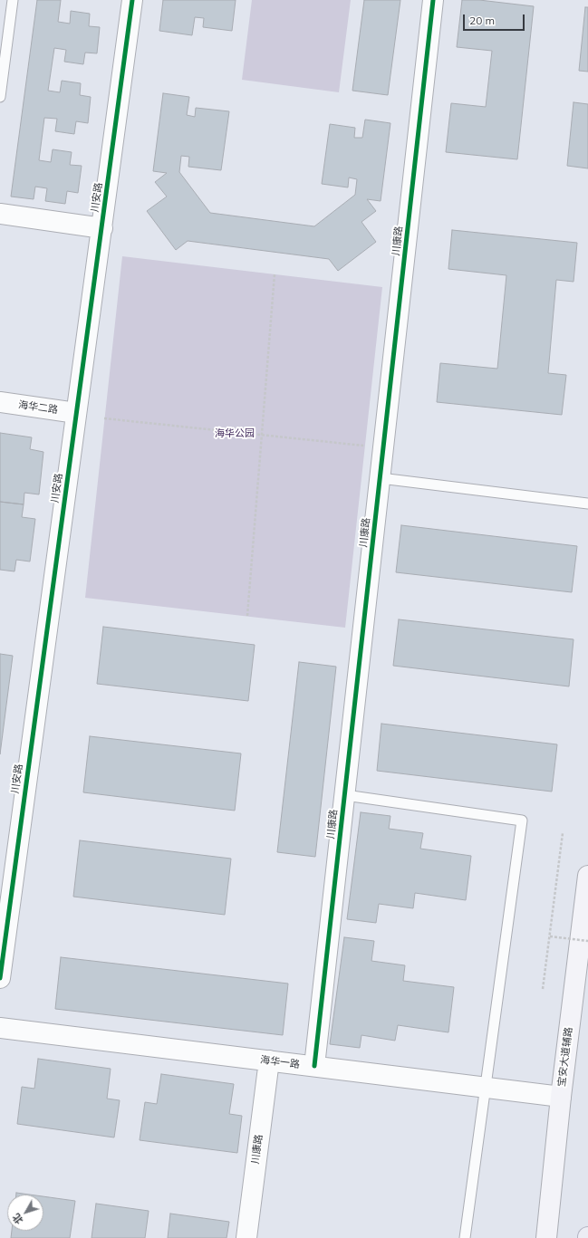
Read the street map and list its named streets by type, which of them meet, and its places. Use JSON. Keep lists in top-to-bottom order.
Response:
{
  "streets": {
    "main road": ["宝安大道辅路"],
    "street": [
      "川安路",
      "川康路",
      "海华二路",
      "海华一路"
    ]
  },
  "crossings": [
    ["川安路", "海华二路"],
    ["川康路", "海华一路"],
    ["宝安大道辅路", "海华一路"]
  ],
  "parks": ["海华公园"],
  "scale_bar": "20 m",
  "north": "bottom left"
}
